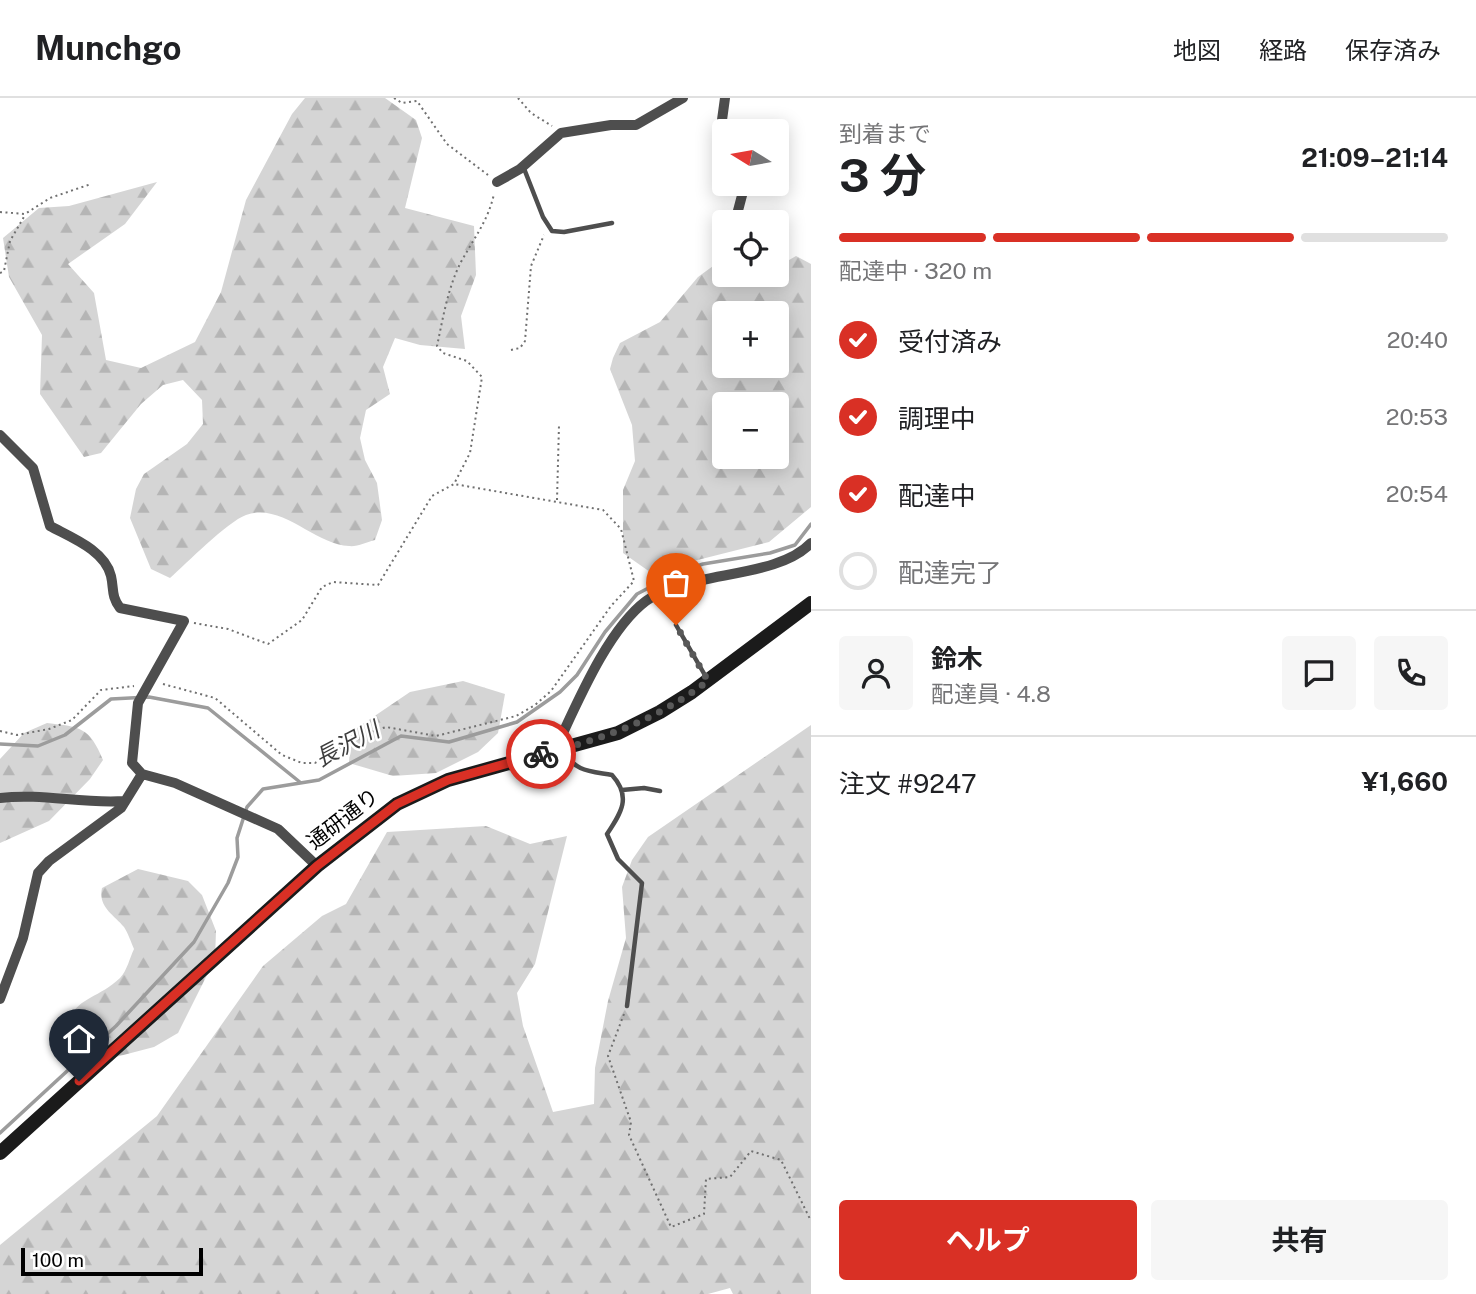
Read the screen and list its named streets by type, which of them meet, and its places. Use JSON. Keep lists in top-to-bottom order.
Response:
{
  "streets": {
    "street": ["通研通り"]
  },
  "water": ["長沢川"],
  "scale_bar": "100 m",
  "north": "left",
  "page": {
    "header": "Munchgo",
    "nav": ["地図", "経路", "保存済み"],
    "heading": ["3 分", "到着まで", "21:09–21:14"],
    "panel": [
      "鈴木",
      "配達員 · 4.8",
      "注文 #9247",
      "¥1,660"
    ],
    "map_buttons": ["+", "−"],
    "bar": "配達中 · 320 m",
    "list": [
      ["受付済み", "20:40"],
      ["調理中", "20:53"],
      ["配達中", "20:54"],
      "配達完了"
    ],
    "buttons": ["ヘルプ", "共有"],
    "scale": "100 m"
  }
}
